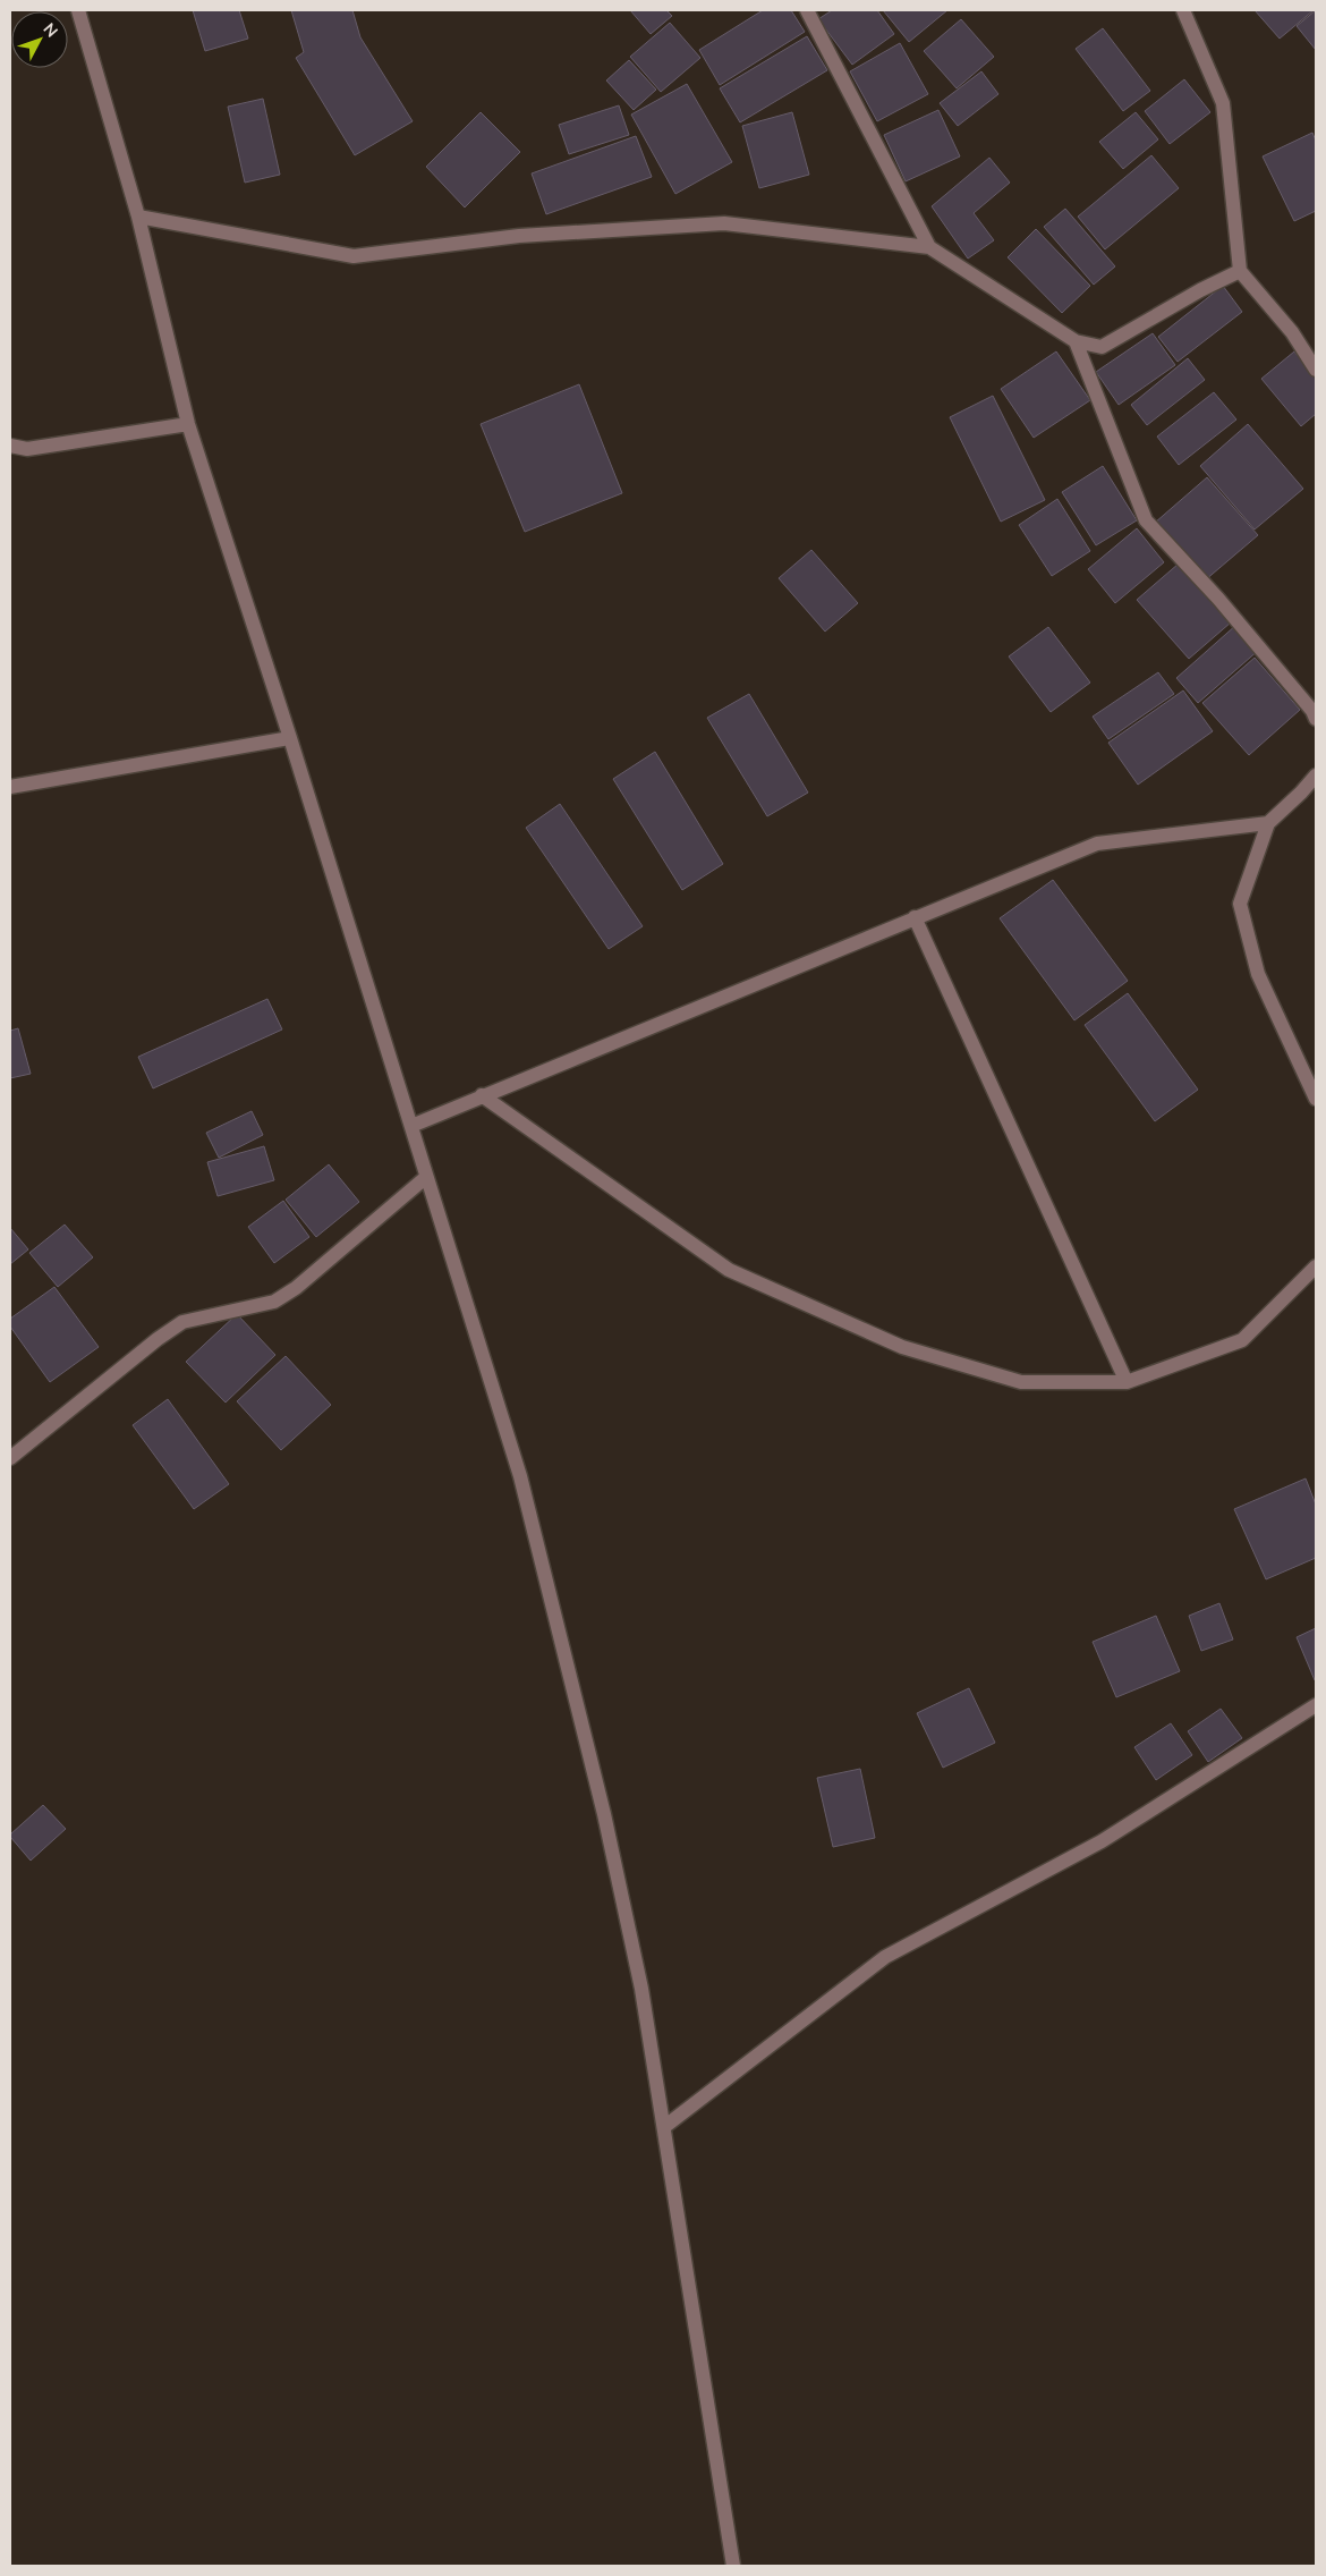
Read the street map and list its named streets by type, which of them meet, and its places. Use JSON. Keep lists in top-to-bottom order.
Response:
{
  "north": "top right"
}
